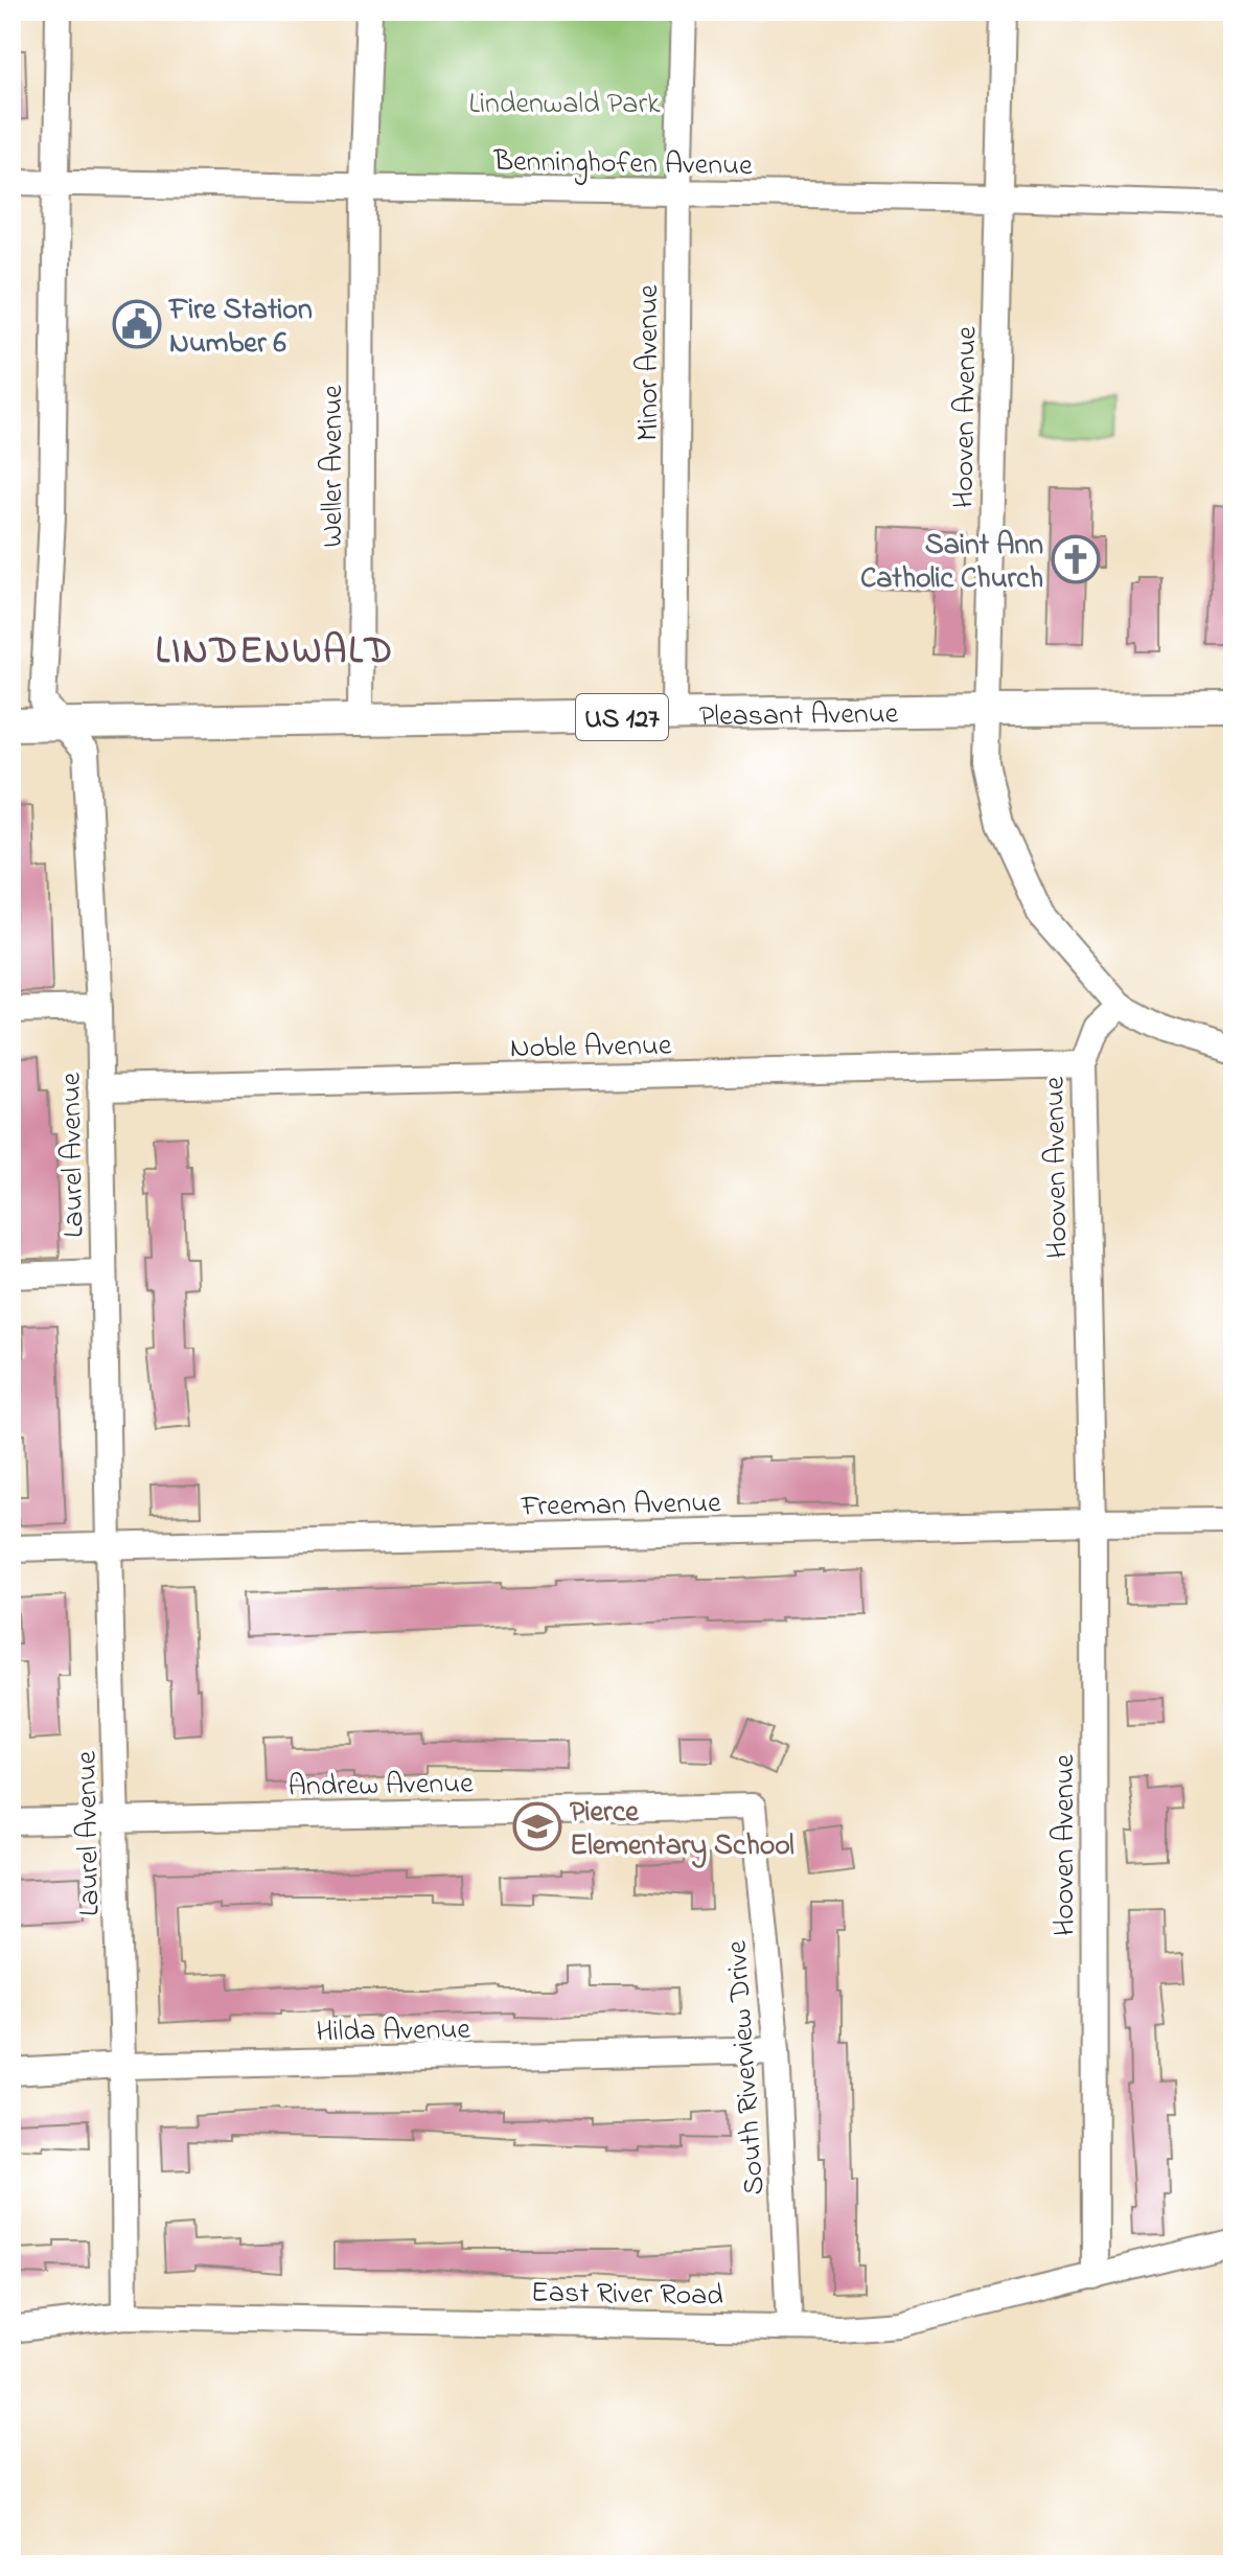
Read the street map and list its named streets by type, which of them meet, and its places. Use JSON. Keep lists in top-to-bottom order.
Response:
{
  "streets": {
    "main road": ["Pleasant Avenue", "US 127"],
    "street": [
      "Benninghofen Avenue",
      "Minor Avenue",
      "Hooven Avenue",
      "Weller Avenue",
      "Noble Avenue",
      "Laurel Avenue",
      "Freeman Avenue",
      "Andrew Avenue",
      "Hilda Avenue",
      "South Riverview Drive",
      "East River Road"
    ]
  },
  "crossings": [
    ["Benninghofen Avenue", "Minor Avenue"],
    ["Benninghofen Avenue", "Hooven Avenue"],
    ["Benninghofen Avenue", "Weller Avenue"],
    ["Benninghofen Avenue", "Laurel Avenue"],
    ["Minor Avenue", "Pleasant Avenue"],
    ["Hooven Avenue", "Pleasant Avenue"],
    ["Hooven Avenue", "Noble Avenue"],
    ["Hooven Avenue", "Freeman Avenue"],
    ["Hooven Avenue", "East River Road"],
    ["Weller Avenue", "Pleasant Avenue"],
    ["Pleasant Avenue", "Laurel Avenue"],
    ["Noble Avenue", "Laurel Avenue"],
    ["Laurel Avenue", "Freeman Avenue"],
    ["Laurel Avenue", "Andrew Avenue"],
    ["Laurel Avenue", "Hilda Avenue"],
    ["Laurel Avenue", "East River Road"],
    ["Andrew Avenue", "South Riverview Drive"],
    ["Hilda Avenue", "South Riverview Drive"],
    ["South Riverview Drive", "East River Road"]
  ],
  "districts": ["LINDENWALD"],
  "parks": ["Lindenwald Park"],
  "places": {
    "public building": ["Fire Station Number 6"],
    "church": ["Saint Ann Catholic Church"],
    "school or university": ["Pierce Elementary School"]
  }
}
